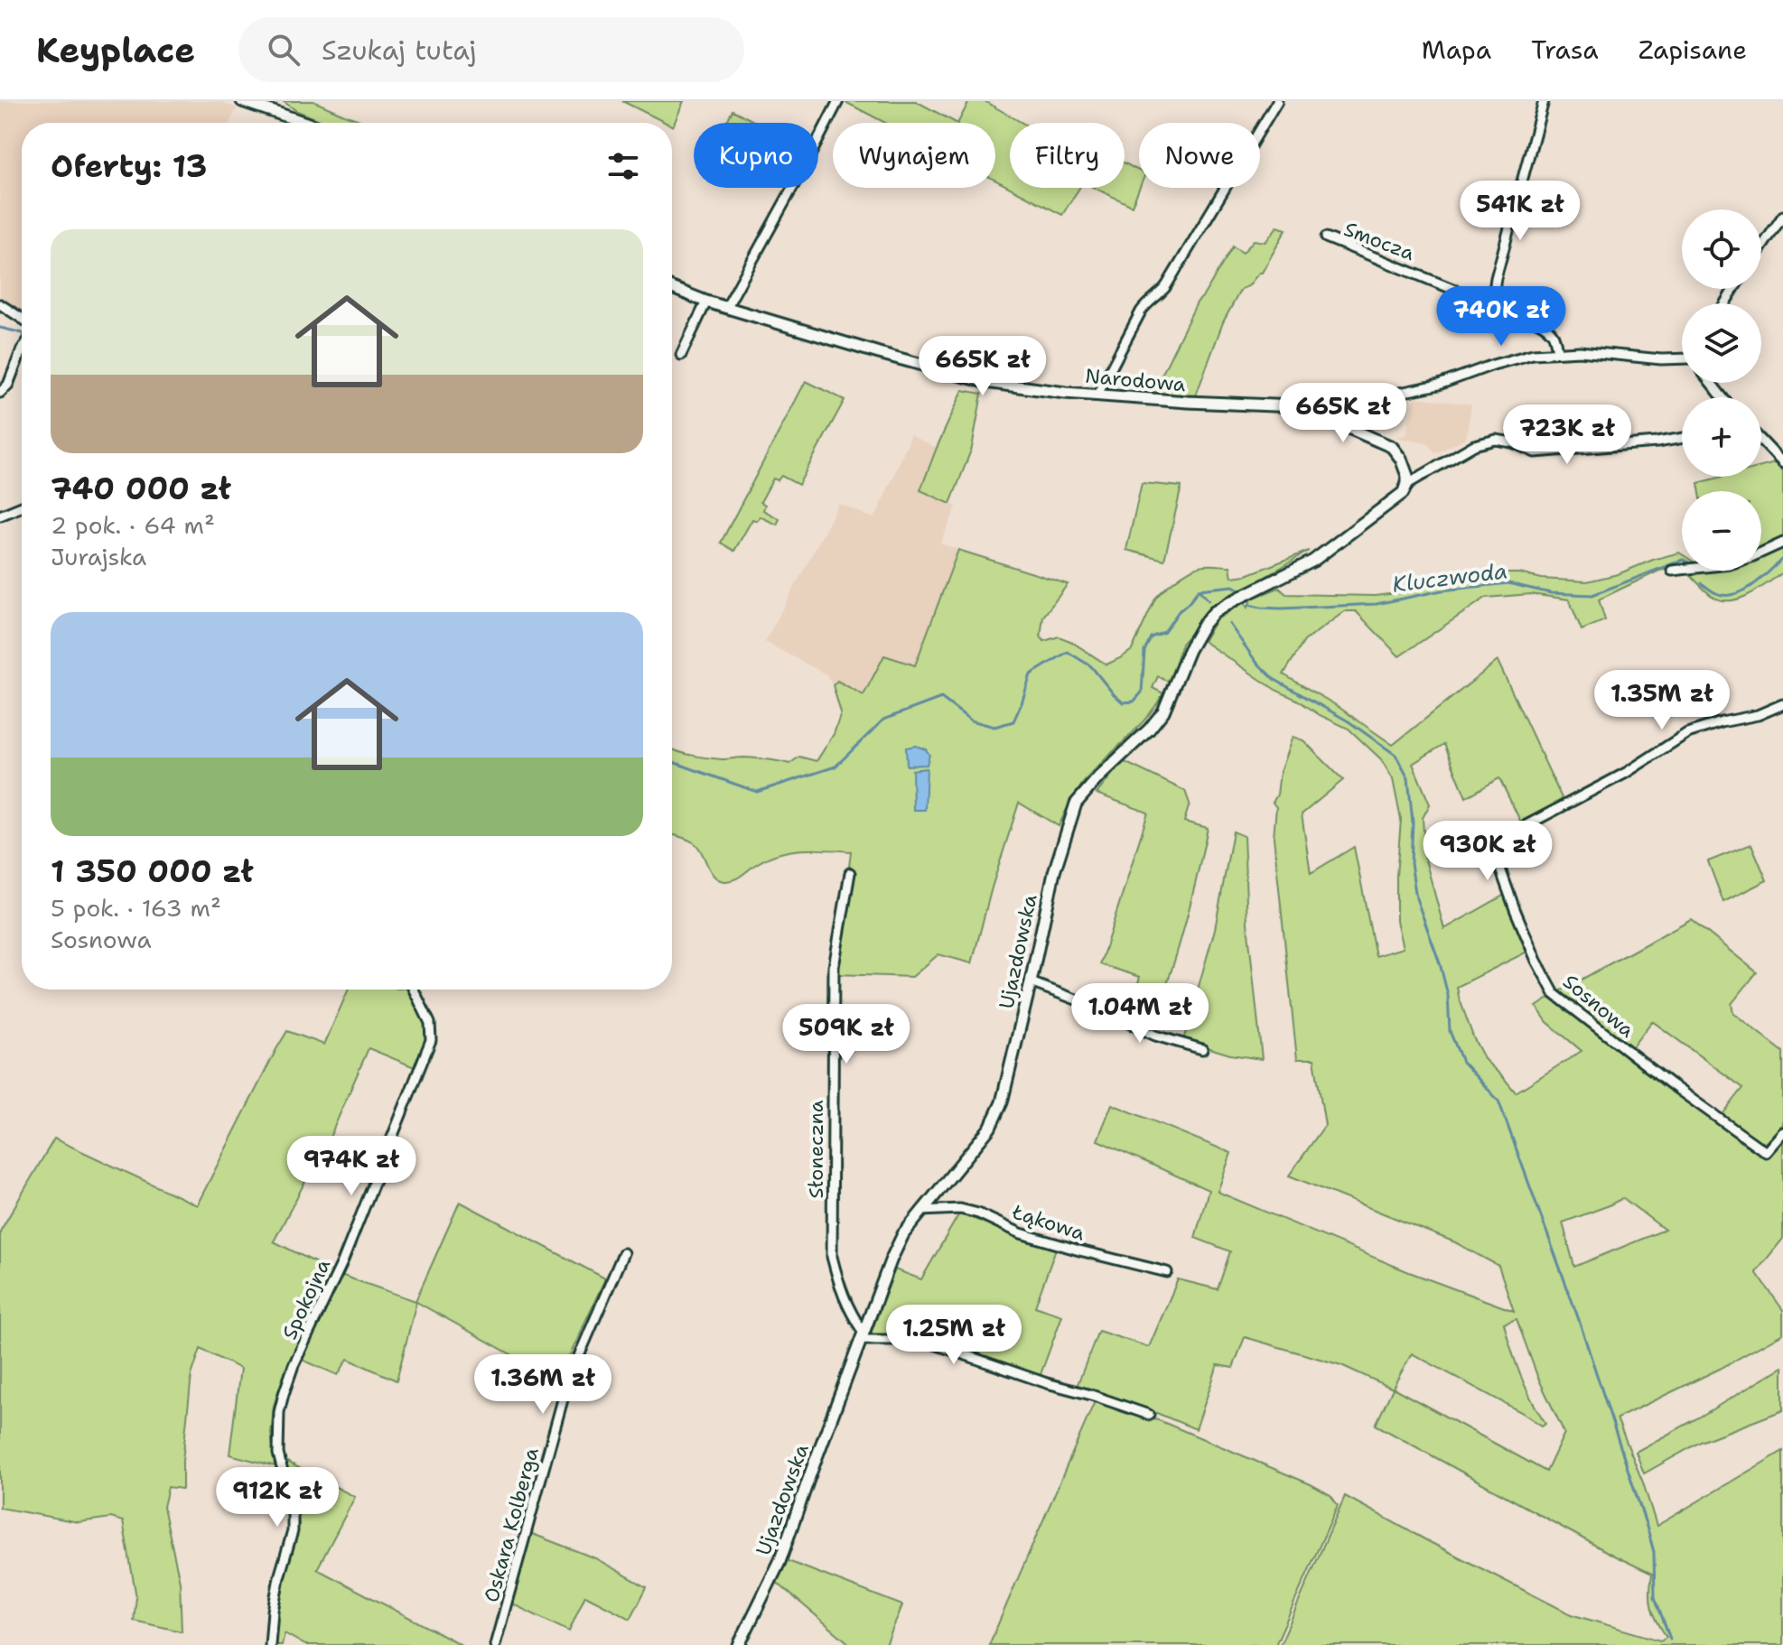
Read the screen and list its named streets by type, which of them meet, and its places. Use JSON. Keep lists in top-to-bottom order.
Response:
{
  "streets": {
    "street": [
      "Smocza",
      "Narodowa",
      "Ujazdowska",
      "Sosnowa",
      "Słoneczna",
      "Łąkowa",
      "Spokojna",
      "Oskara Kolberga"
    ]
  },
  "crossings": [
    ["Ujazdowska", "Słoneczna"],
    ["Ujazdowska", "Łąkowa"]
  ],
  "water": ["Kluczwoda"],
  "page": {
    "header": "Keyplace",
    "search": "Szukaj tutaj",
    "nav": ["Mapa", "Trasa", "Zapisane"],
    "chip": [
      "Kupno",
      "Wynajem",
      "Filtry",
      "Nowe"
    ],
    "heading": "Oferty: 13",
    "price": [
      "541K zł",
      "740K zł",
      "665K zł",
      "665K zł",
      "723K zł",
      "1.35M zł",
      "930K zł",
      "1.04M zł",
      "509K zł",
      "974K zł",
      "1.25M zł",
      "1.36M zł",
      "912K zł"
    ],
    "map_buttons": ["+", "−"],
    "list": [
      {
        "name": "740 000 zł",
        "note": "2 pok. · 64 m² · Jurajska"
      },
      {
        "name": "1 350 000 zł",
        "note": "5 pok. · 163 m² · Sosnowa"
      }
    ]
  }
}
